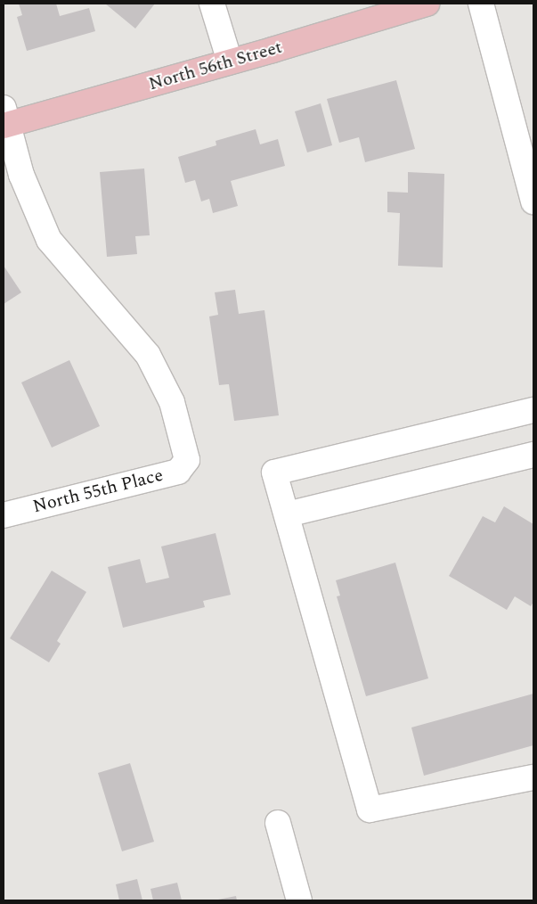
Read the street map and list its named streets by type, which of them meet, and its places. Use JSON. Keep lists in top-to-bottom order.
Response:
{
  "streets": {
    "main road": ["North 56th Street"],
    "street": ["North 55th Place"]
  },
  "crossings": [
    ["North 56th Street", "North 55th Place"]
  ]
}
